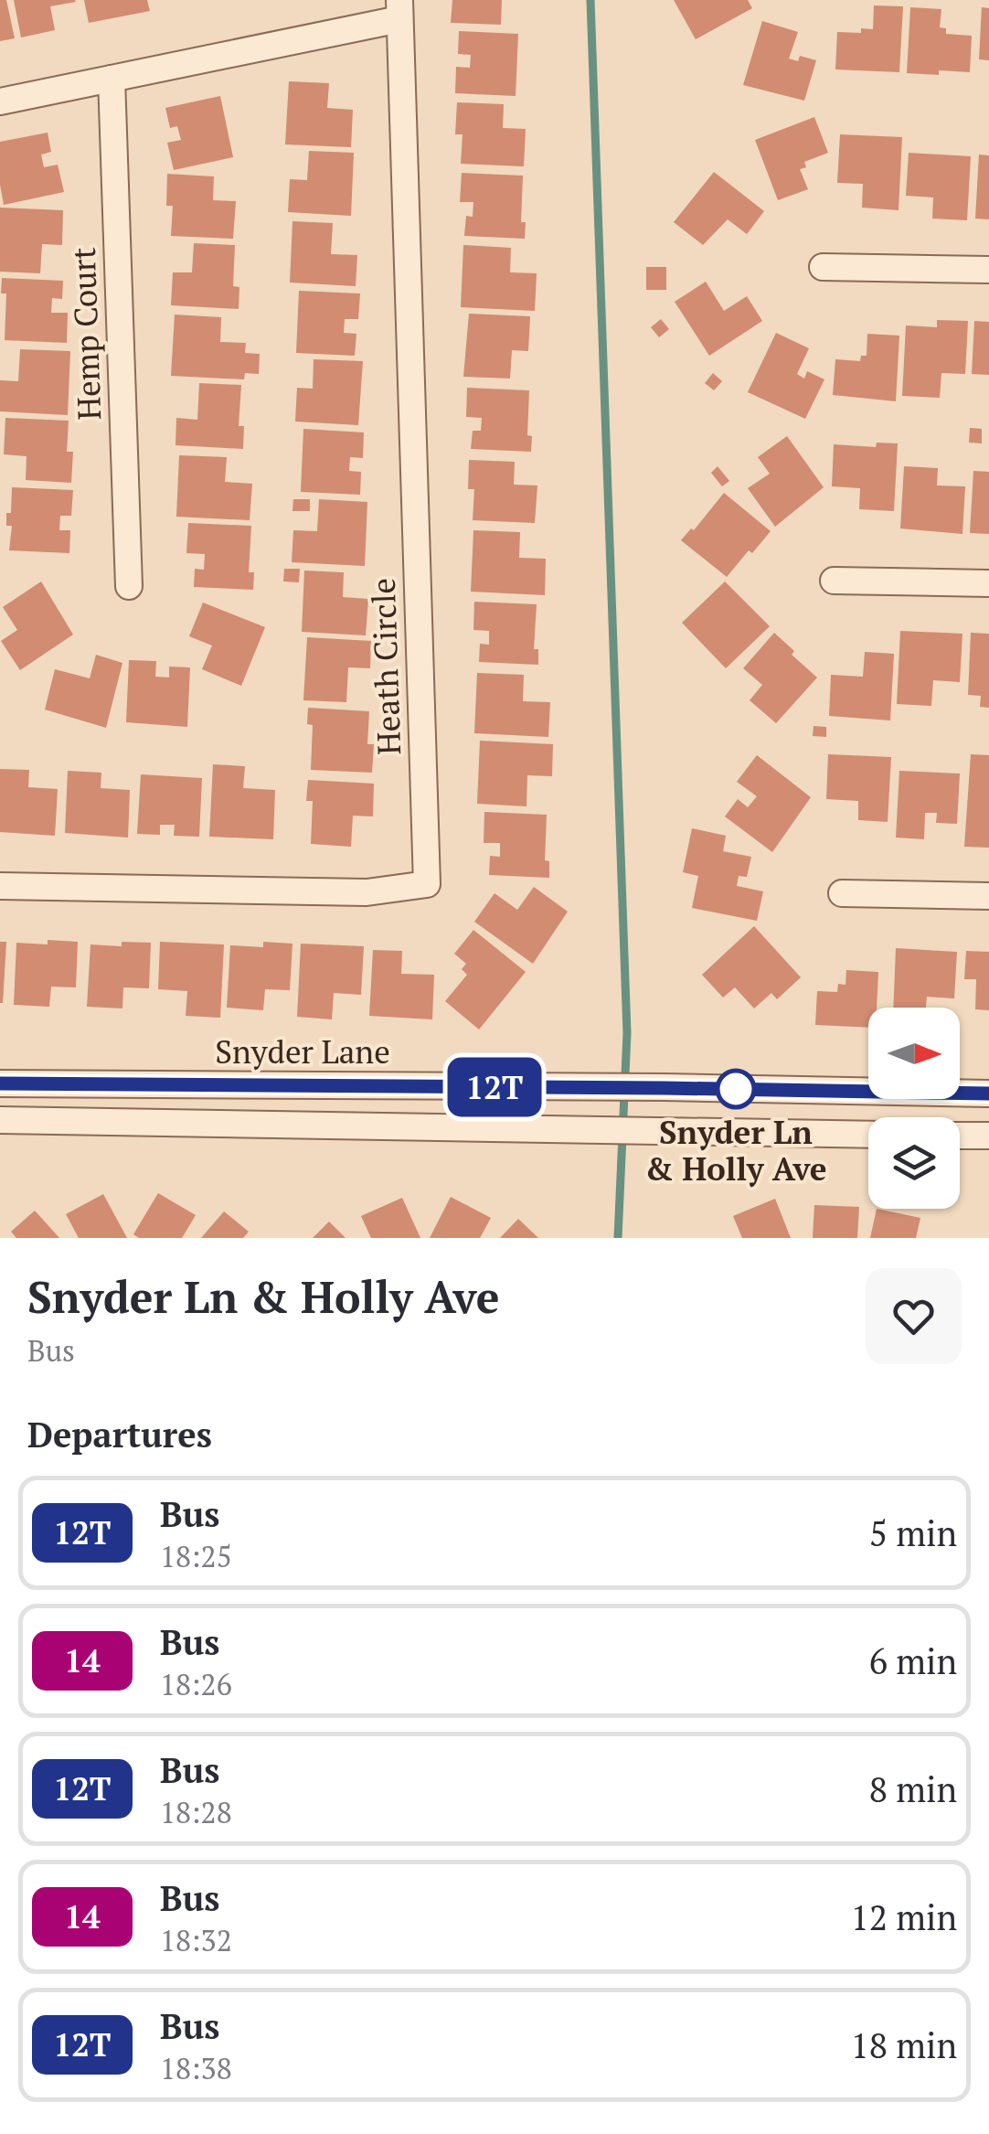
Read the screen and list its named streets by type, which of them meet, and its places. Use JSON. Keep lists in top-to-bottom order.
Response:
{
  "streets": {
    "street": ["Hemp Court", "Heath Circle", "Snyder Lane"]
  },
  "crossings": [
    ["Hemp Court", "Heath Circle"]
  ],
  "places": ["Snyder Ln & Holly Ave"],
  "lines": ["bus line 12T"],
  "north": "right",
  "page": {
    "on_map": "12T",
    "heading": [
      ["Snyder Ln & Holly Ave", "Bus"],
      "Departures"
    ],
    "list": [
      {
        "mark": "12T",
        "name": "Bus",
        "note": "18:25",
        "value": "5 min"
      },
      {
        "mark": "14",
        "name": "Bus",
        "note": "18:26",
        "value": "6 min"
      },
      {
        "mark": "12T",
        "name": "Bus",
        "note": "18:28",
        "value": "8 min"
      },
      {
        "mark": "14",
        "name": "Bus",
        "note": "18:32",
        "value": "12 min"
      },
      {
        "mark": "12T",
        "name": "Bus",
        "note": "18:38",
        "value": "18 min"
      }
    ]
  }
}
